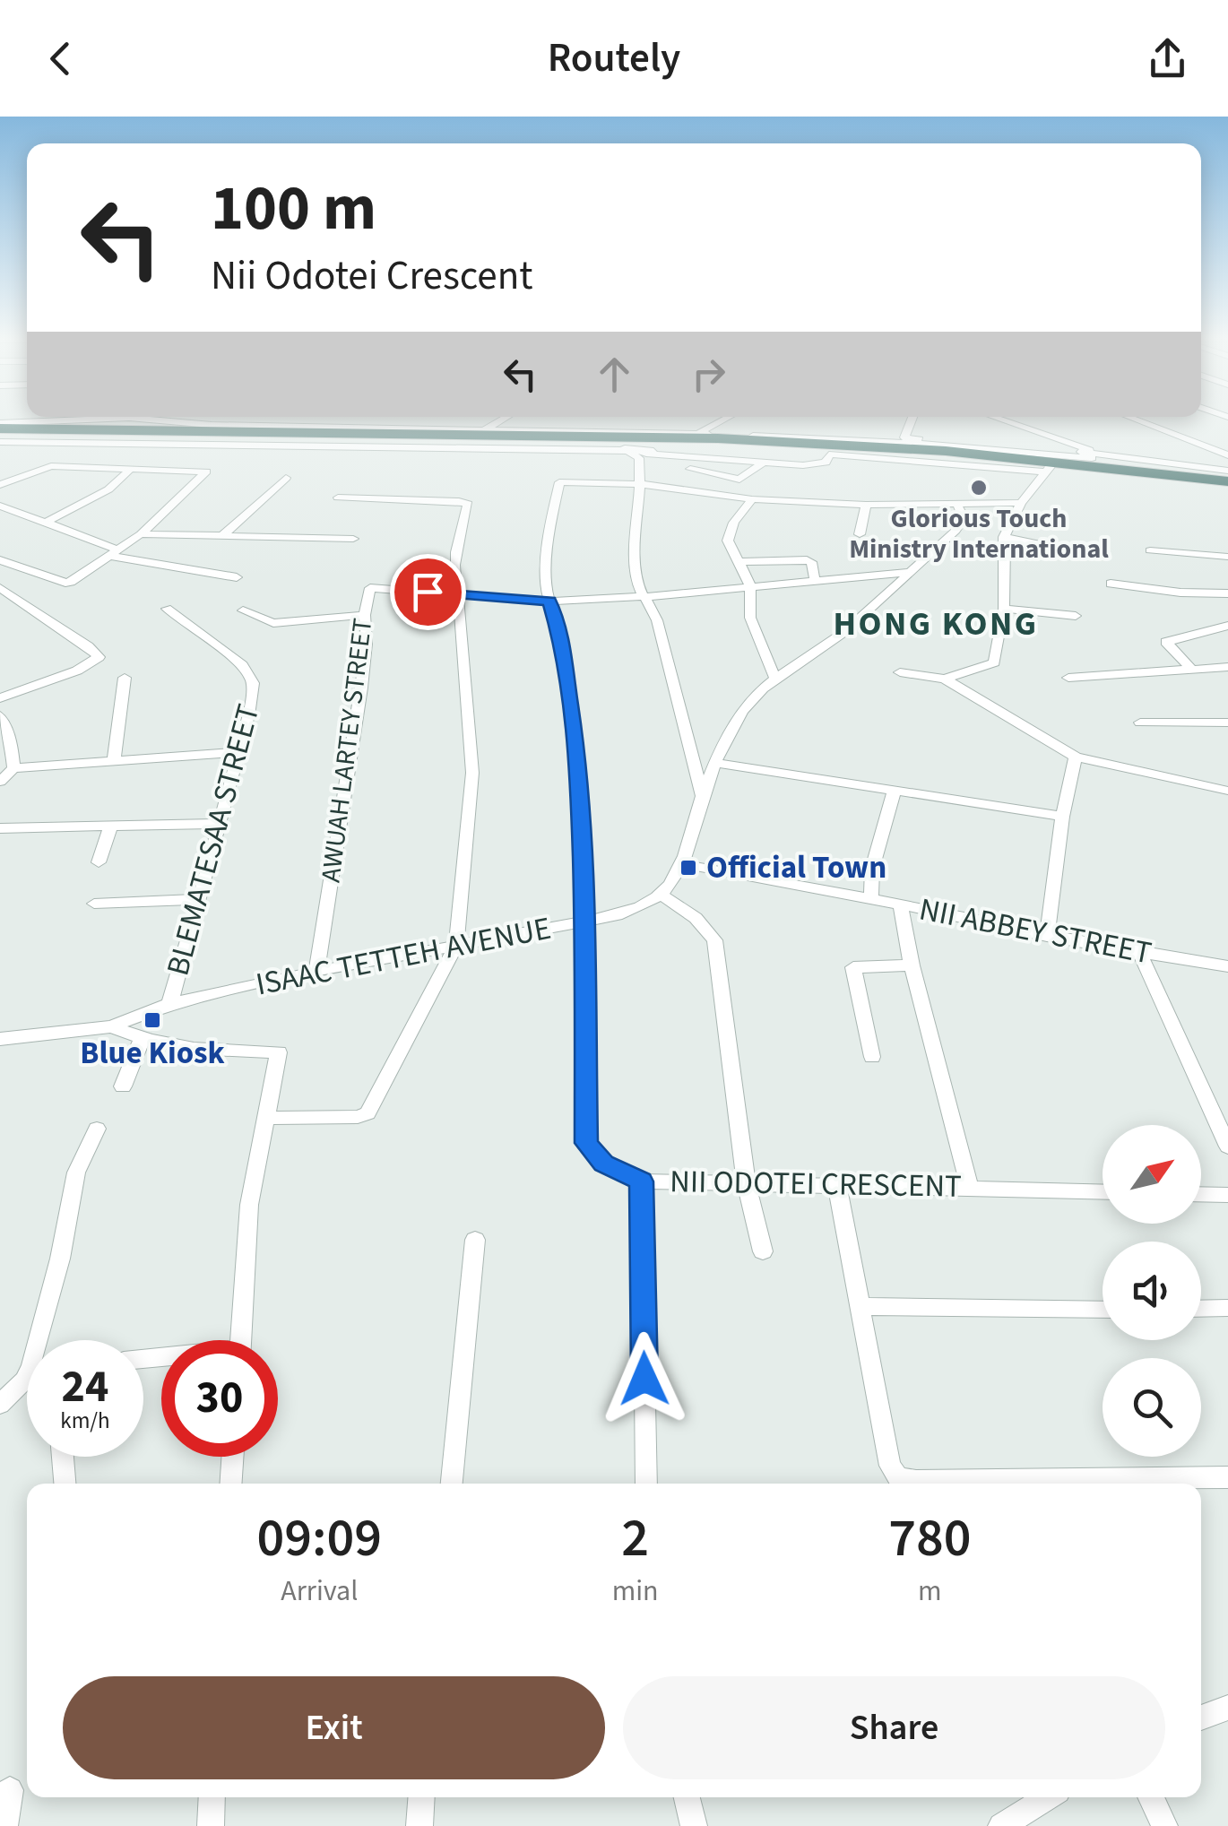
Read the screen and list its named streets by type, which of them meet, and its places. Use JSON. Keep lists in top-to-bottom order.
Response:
{
  "streets": {
    "street": [
      "AWUAH LARTEY STREET",
      "BLEMATESAA STREET",
      "NII ABBEY STREET",
      "ISAAC TETTEH AVENUE",
      "NII ODOTEI CRESCENT"
    ]
  },
  "crossings": [
    ["AWUAH LARTEY STREET", "ISAAC TETTEH AVENUE"],
    ["AWUAH LARTEY STREET", "NII ODOTEI CRESCENT"],
    ["BLEMATESAA STREET", "ISAAC TETTEH AVENUE"],
    ["ISAAC TETTEH AVENUE", "NII ODOTEI CRESCENT"]
  ],
  "districts": ["HONG KONG"],
  "places": {
    "other": ["Glorious Touch Ministry International"],
    "transit": ["Official Town", "Blue Kiosk"]
  },
  "north": "top right",
  "page": {
    "header": "Routely",
    "turn": ["100 m", "Nii Odotei Crescent"],
    "speed": "24 km/h",
    "limit": "30",
    "eta": [
      "09:09",
      "Arrival",
      "2",
      "min",
      "780",
      "m"
    ],
    "buttons": ["Exit", "Share"]
  }
}
